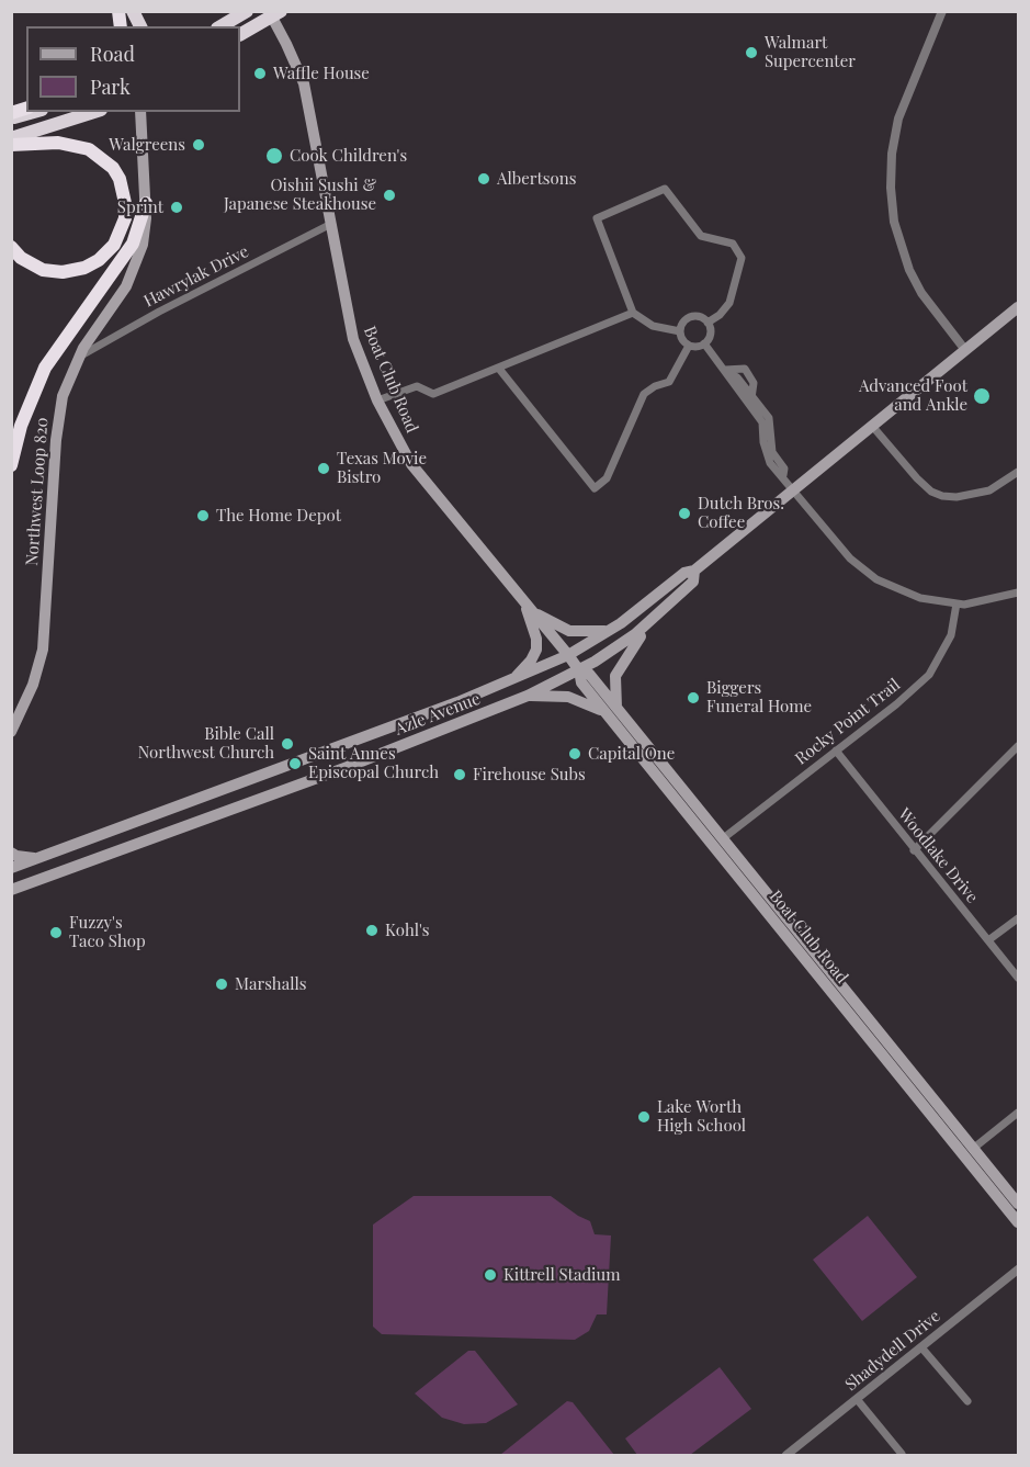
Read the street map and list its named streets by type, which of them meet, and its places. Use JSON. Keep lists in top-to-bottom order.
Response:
{
  "streets": {
    "main road": ["Boat Club Road", "Northwest Loop 820", "Azle Avenue"],
    "street": [
      "Hawrylak Drive",
      "Rocky Point Trail",
      "Woodlake Drive",
      "Shadydell Drive"
    ]
  },
  "crossings": [
    ["Hawrylak Drive", "Boat Club Road"],
    ["Hawrylak Drive", "Northwest Loop 820"],
    ["Boat Club Road", "Azle Avenue"],
    ["Boat Club Road", "Rocky Point Trail"],
    ["Rocky Point Trail", "Woodlake Drive"]
  ],
  "places": [
    "Walmart Supercenter",
    "Waffle House",
    "Walgreens",
    "Cook Children's",
    "Albertsons",
    "Oishii Sushi & Japanese Steakhouse",
    "Sprint",
    "Advanced Foot and Ankle",
    "Texas Movie Bistro",
    "Dutch Bros. Coffee",
    "The Home Depot",
    "Biggers Funeral Home",
    "Bible Call Northwest Church",
    "Capital One",
    "Saint Annes Episcopal Church",
    "Firehouse Subs",
    "Kohl's",
    "Fuzzy's Taco Shop",
    "Marshalls",
    "Lake Worth High School",
    "Kittrell Stadium"
  ],
  "legend": ["Road", "Park"]
}
